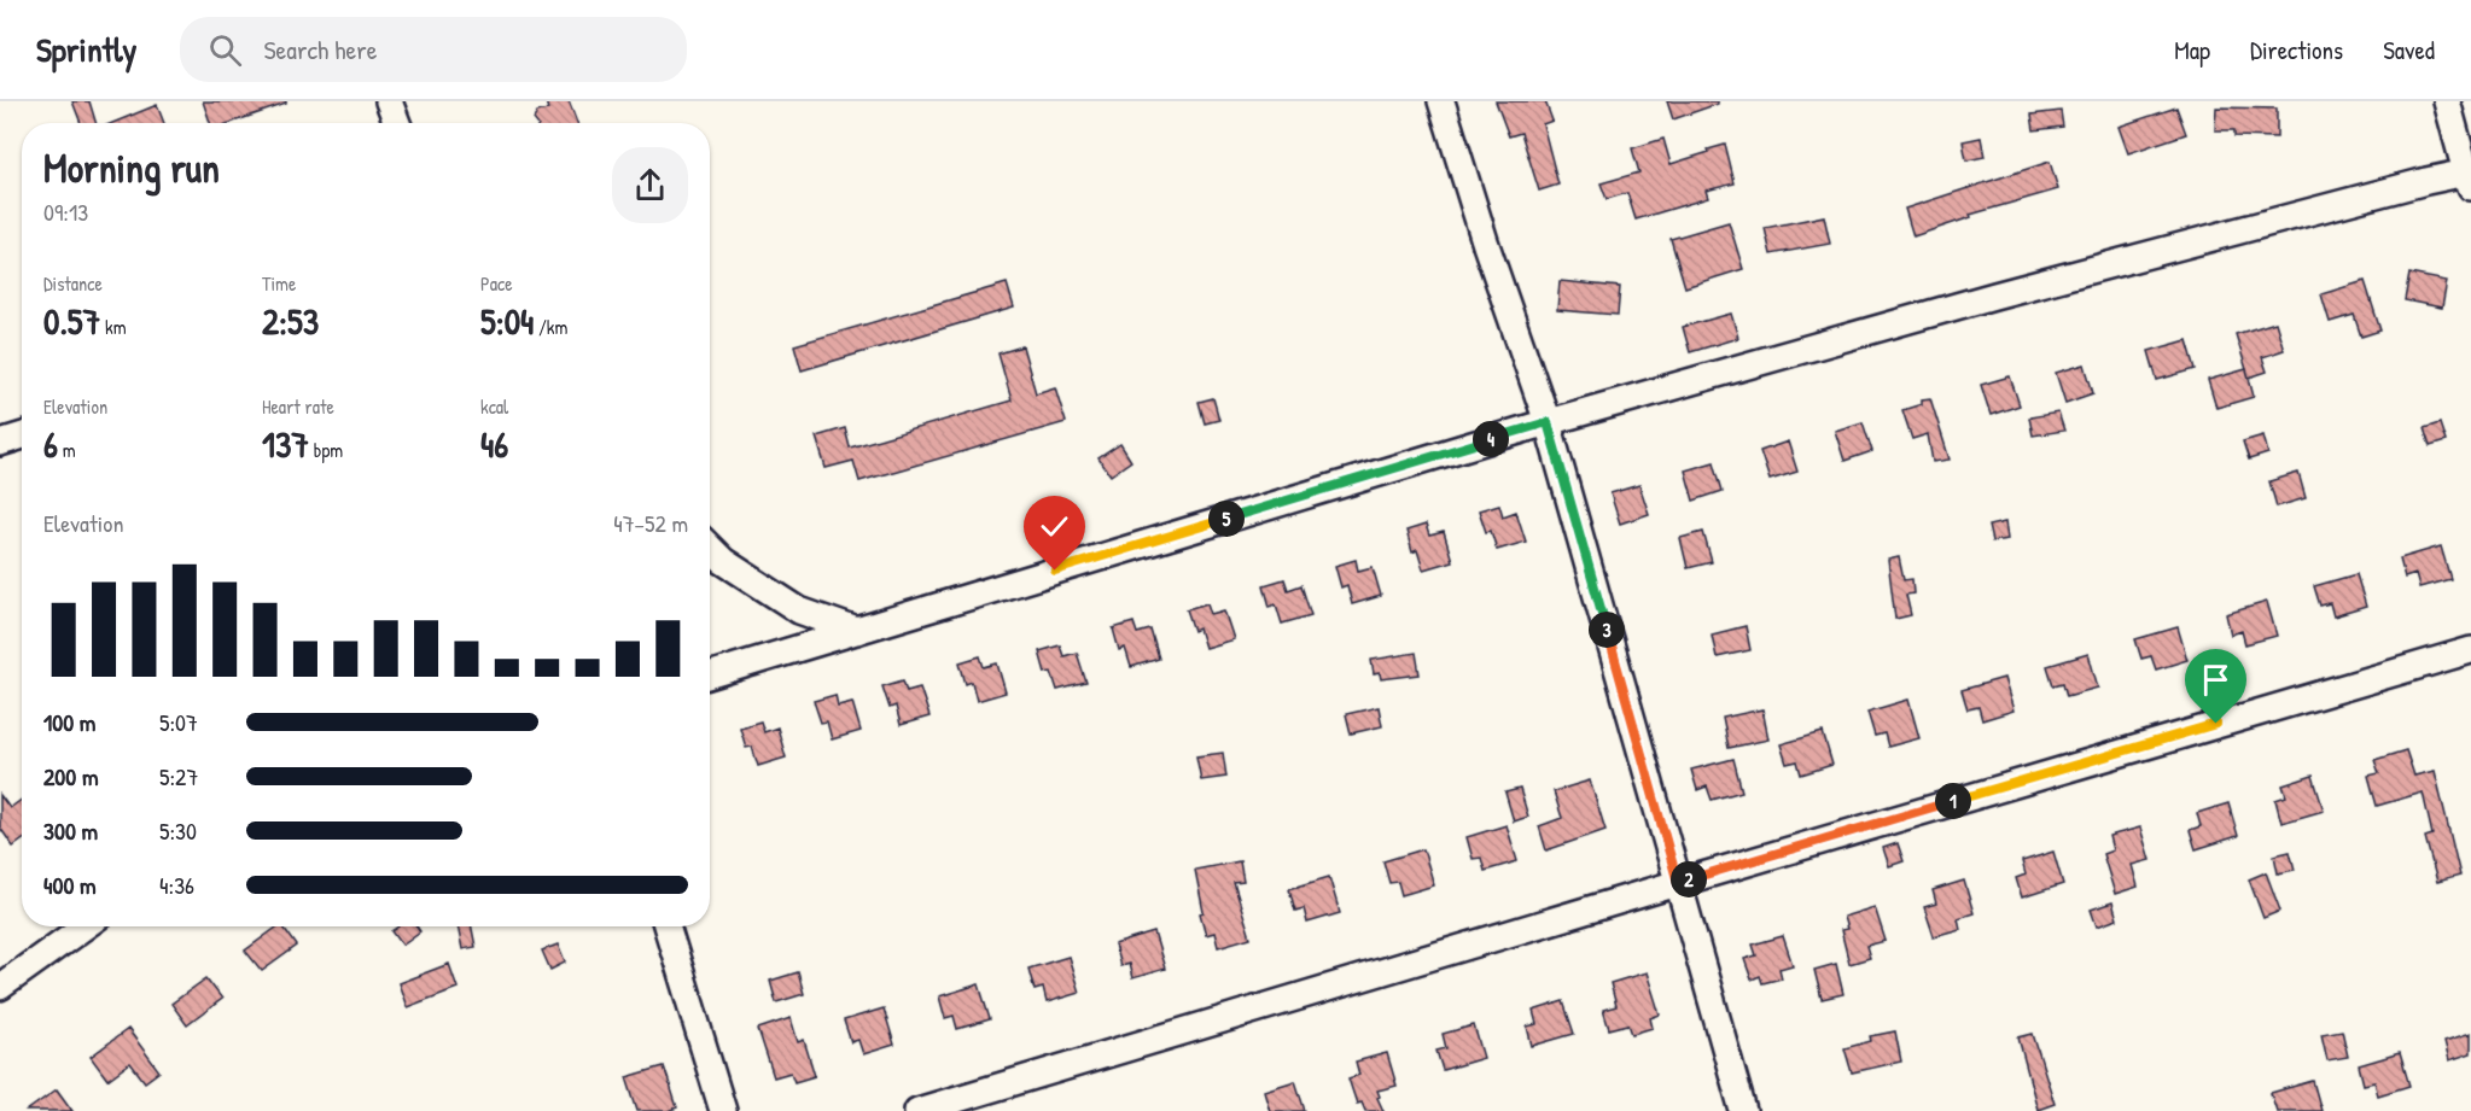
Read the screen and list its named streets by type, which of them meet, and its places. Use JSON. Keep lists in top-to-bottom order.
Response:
{
  "page": {
    "header": "Sprintly",
    "search": "Search here",
    "nav": ["Map", "Directions", "Saved"],
    "heading": ["Morning run", "09:13"],
    "stats": [
      ["Distance", "0.57 km"],
      ["Time", "2:53"],
      ["Pace", "5:04 /km"],
      ["Elevation", "6 m"],
      ["Heart rate", "137 bpm"],
      ["kcal", "46"]
    ],
    "pins": [
      "4",
      "5",
      "3",
      "1",
      "2"
    ],
    "chart": ["Elevation", "47–52 m"],
    "list": [
      {
        "name": "100 m",
        "note": "5:07"
      },
      {
        "name": "200 m",
        "note": "5:27"
      },
      {
        "name": "300 m",
        "note": "5:30"
      },
      {
        "name": "400 m",
        "note": "4:36"
      }
    ]
  }
}
